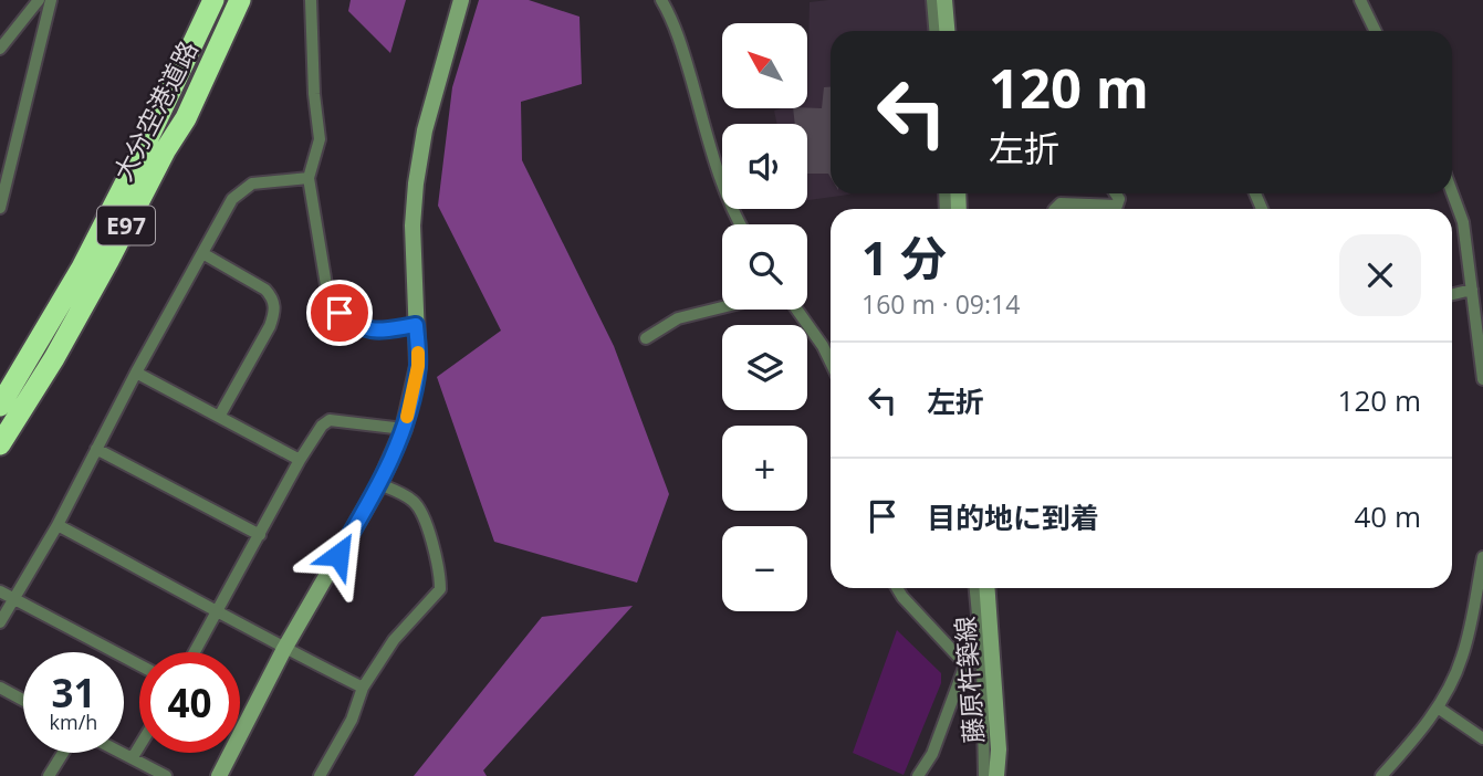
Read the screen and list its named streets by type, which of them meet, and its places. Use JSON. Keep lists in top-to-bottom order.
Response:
{
  "streets": {
    "highway": ["大分空港道路", "E97"],
    "street": ["藤原杵築線"]
  },
  "north": "top left",
  "page": {
    "map_buttons": ["+", "−"],
    "turn": ["120 m", "左折"],
    "heading": ["1 分", "160 m · 09:14"],
    "list": [
      {
        "name": "左折",
        "value": "120 m"
      },
      {
        "name": "目的地に到着",
        "value": "40 m"
      }
    ],
    "speed": "31 km/h",
    "limit": "40"
  }
}
